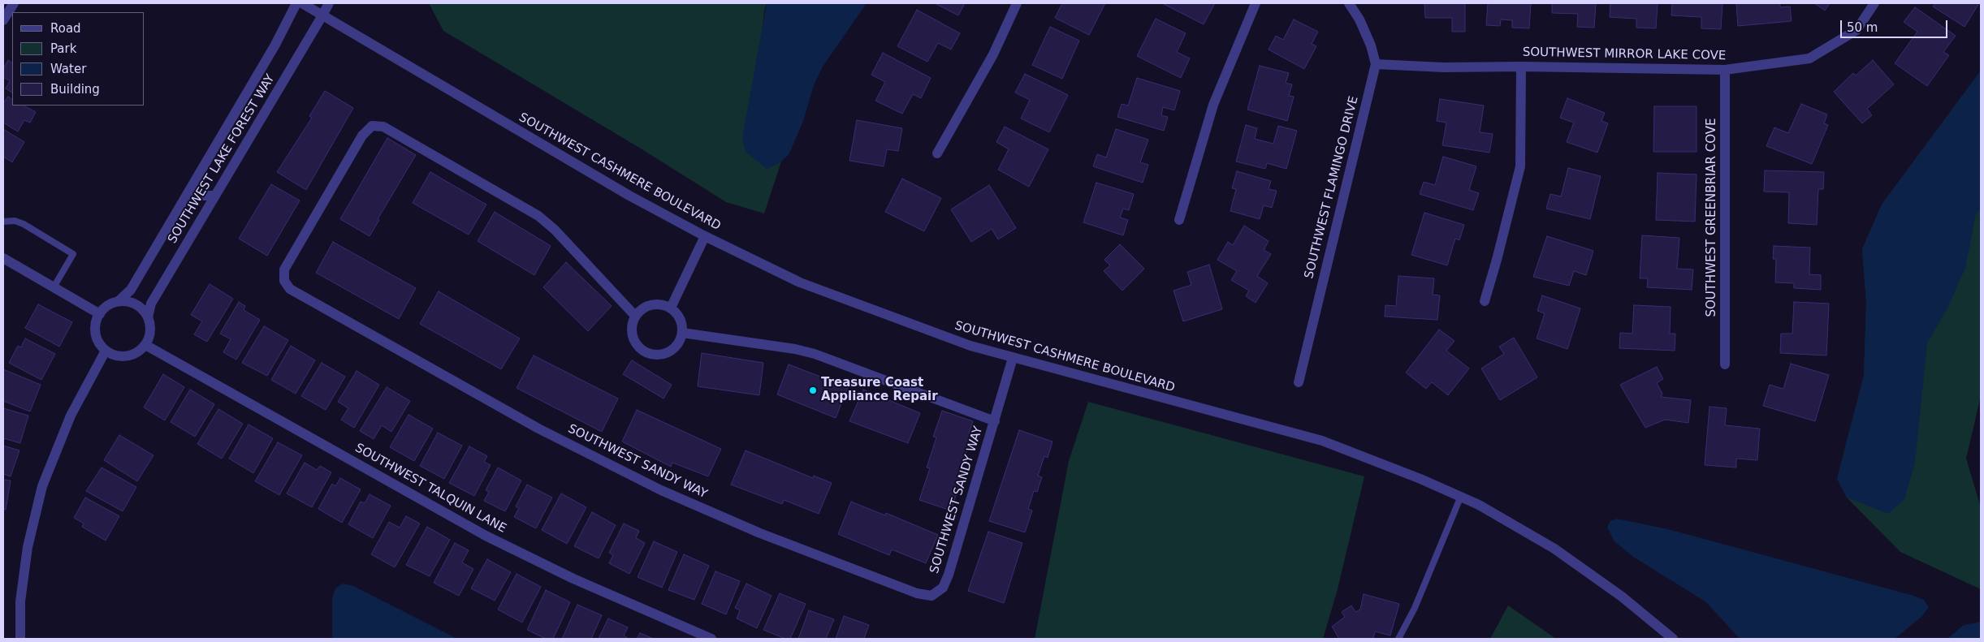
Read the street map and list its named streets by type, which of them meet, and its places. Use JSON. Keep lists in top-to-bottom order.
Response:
{
  "streets": {
    "street": [
      "SOUTHWEST MIRROR LAKE COVE",
      "SOUTHWEST LAKE FOREST WAY",
      "SOUTHWEST CASHMERE BOULEVARD",
      "SOUTHWEST FLAMINGO DRIVE",
      "SOUTHWEST GREENBRIAR COVE",
      "SOUTHWEST SANDY WAY",
      "SOUTHWEST TALQUIN LANE"
    ]
  },
  "crossings": [
    ["SOUTHWEST MIRROR LAKE COVE", "SOUTHWEST FLAMINGO DRIVE"],
    ["SOUTHWEST MIRROR LAKE COVE", "SOUTHWEST GREENBRIAR COVE"],
    ["SOUTHWEST LAKE FOREST WAY", "SOUTHWEST CASHMERE BOULEVARD"],
    ["SOUTHWEST LAKE FOREST WAY", "SOUTHWEST TALQUIN LANE"],
    ["SOUTHWEST CASHMERE BOULEVARD", "SOUTHWEST SANDY WAY"]
  ],
  "places": ["Treasure Coast Appliance Repair"],
  "legend": [
    "Road",
    "Park",
    "Water",
    "Building"
  ],
  "scale_bar": "50 m"
}
